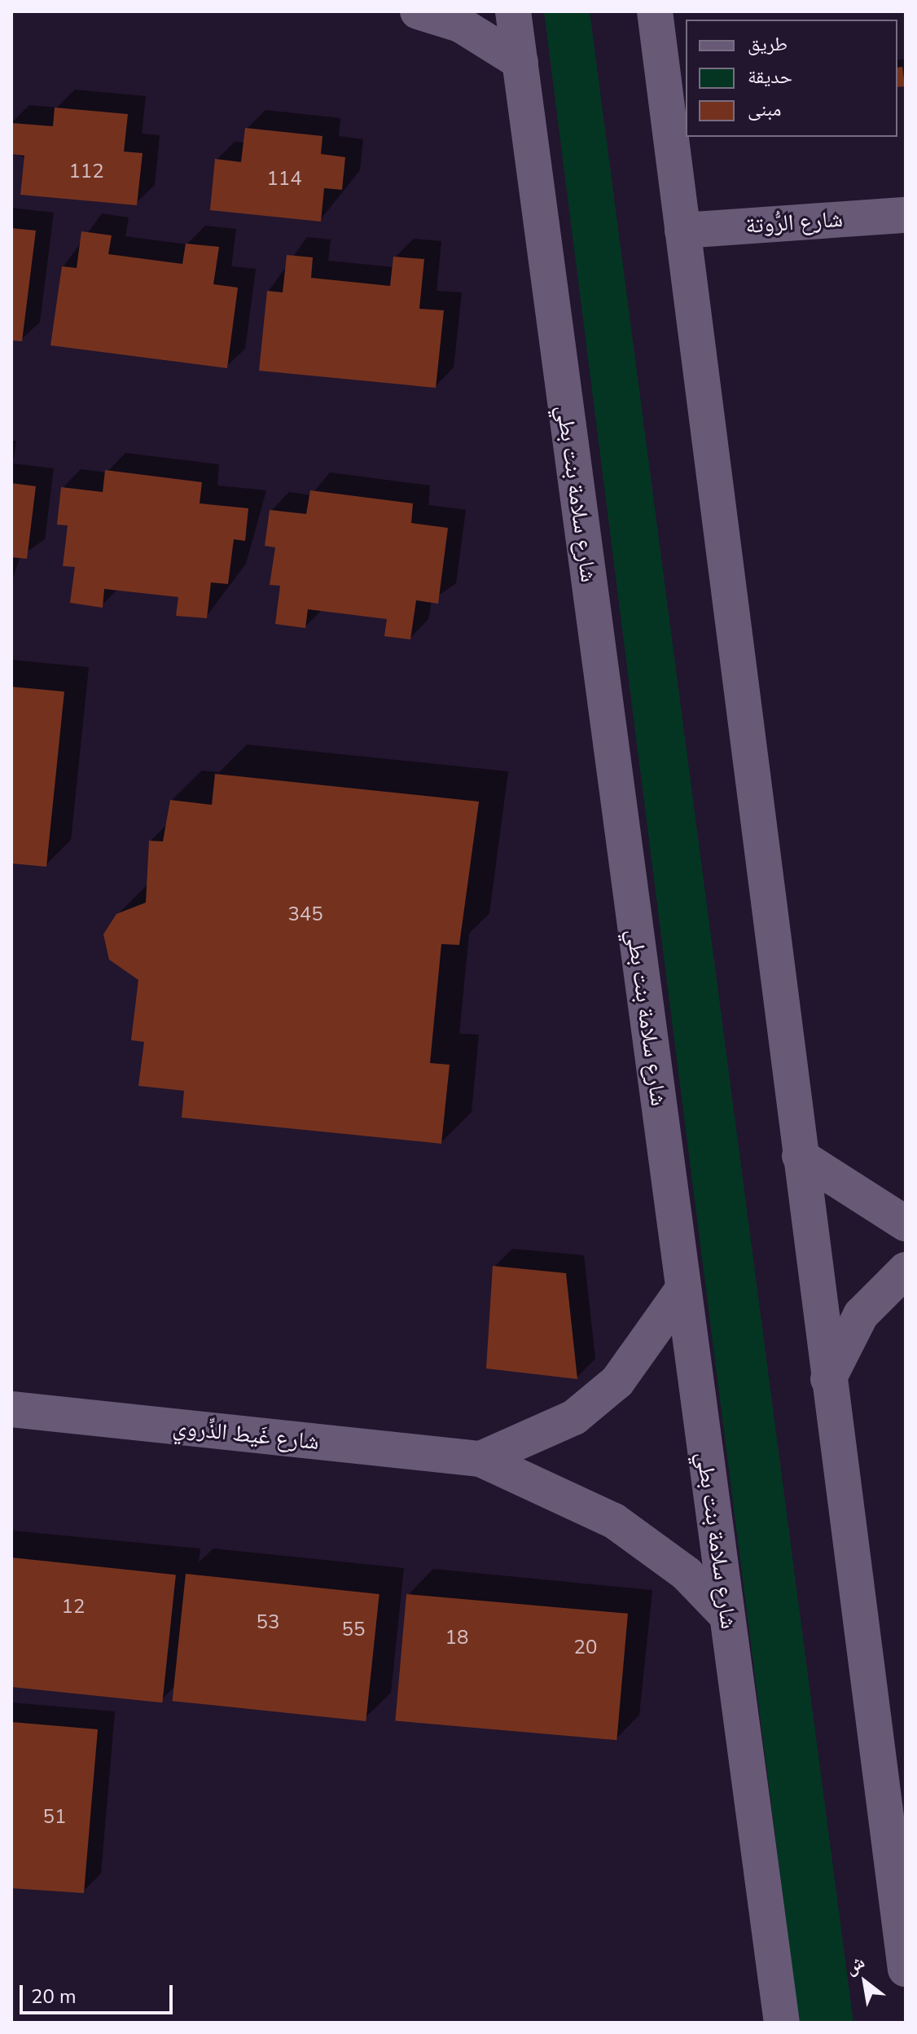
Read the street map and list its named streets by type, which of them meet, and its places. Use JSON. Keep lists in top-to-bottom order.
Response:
{
  "streets": {
    "main road": ["شارع الرُّوتة", "شارع سلامة بنت بطي", "شارع غَيط الذِّروي"]
  },
  "crossings": [
    ["شارع سلامة بنت بطي", "شارع غَيط الذِّروي"]
  ],
  "house_numbers": [
    "112",
    "114",
    "345",
    "12",
    "53",
    "55",
    "18",
    "20",
    "51"
  ],
  "legend": ["طريق", "حديقة", "مبنى"],
  "scale_bar": "20 m",
  "north": "top left"
}
